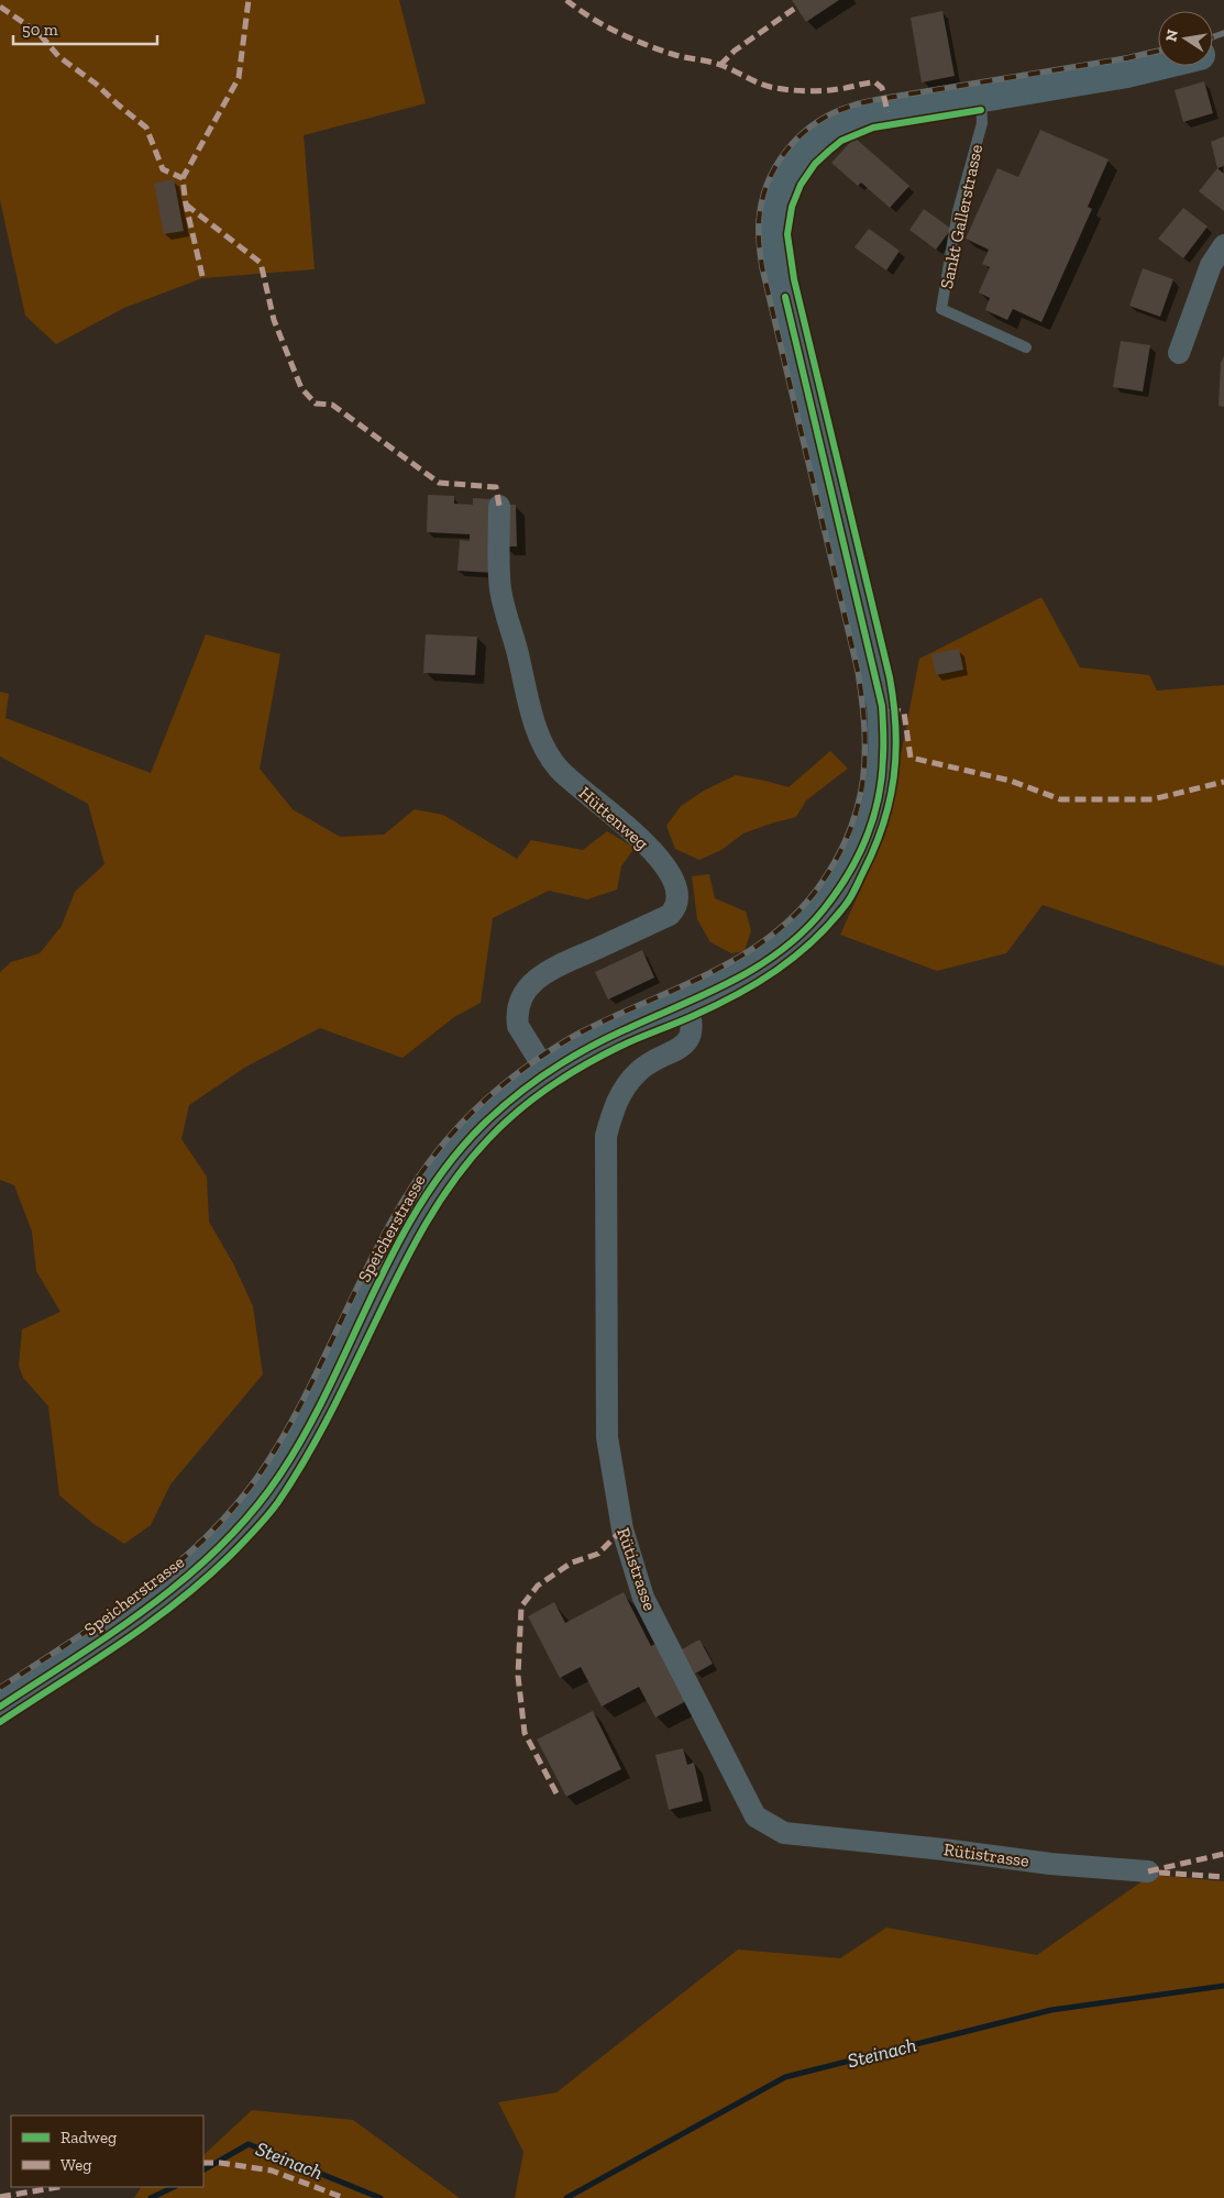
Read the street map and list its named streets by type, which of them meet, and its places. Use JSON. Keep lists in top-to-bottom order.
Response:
{
  "streets": {
    "main road": ["Speicherstrasse"],
    "street": ["Hüttenweg", "Rütistrasse"],
    "lane": ["Sankt Gallerstrasse"]
  },
  "crossings": [
    ["Sankt Gallerstrasse", "Speicherstrasse"],
    ["Hüttenweg", "Speicherstrasse"],
    ["Speicherstrasse", "Rütistrasse"]
  ],
  "water": ["Steinach"],
  "legend": ["Radweg", "Weg"],
  "scale_bar": "50 m",
  "north": "left"
}
